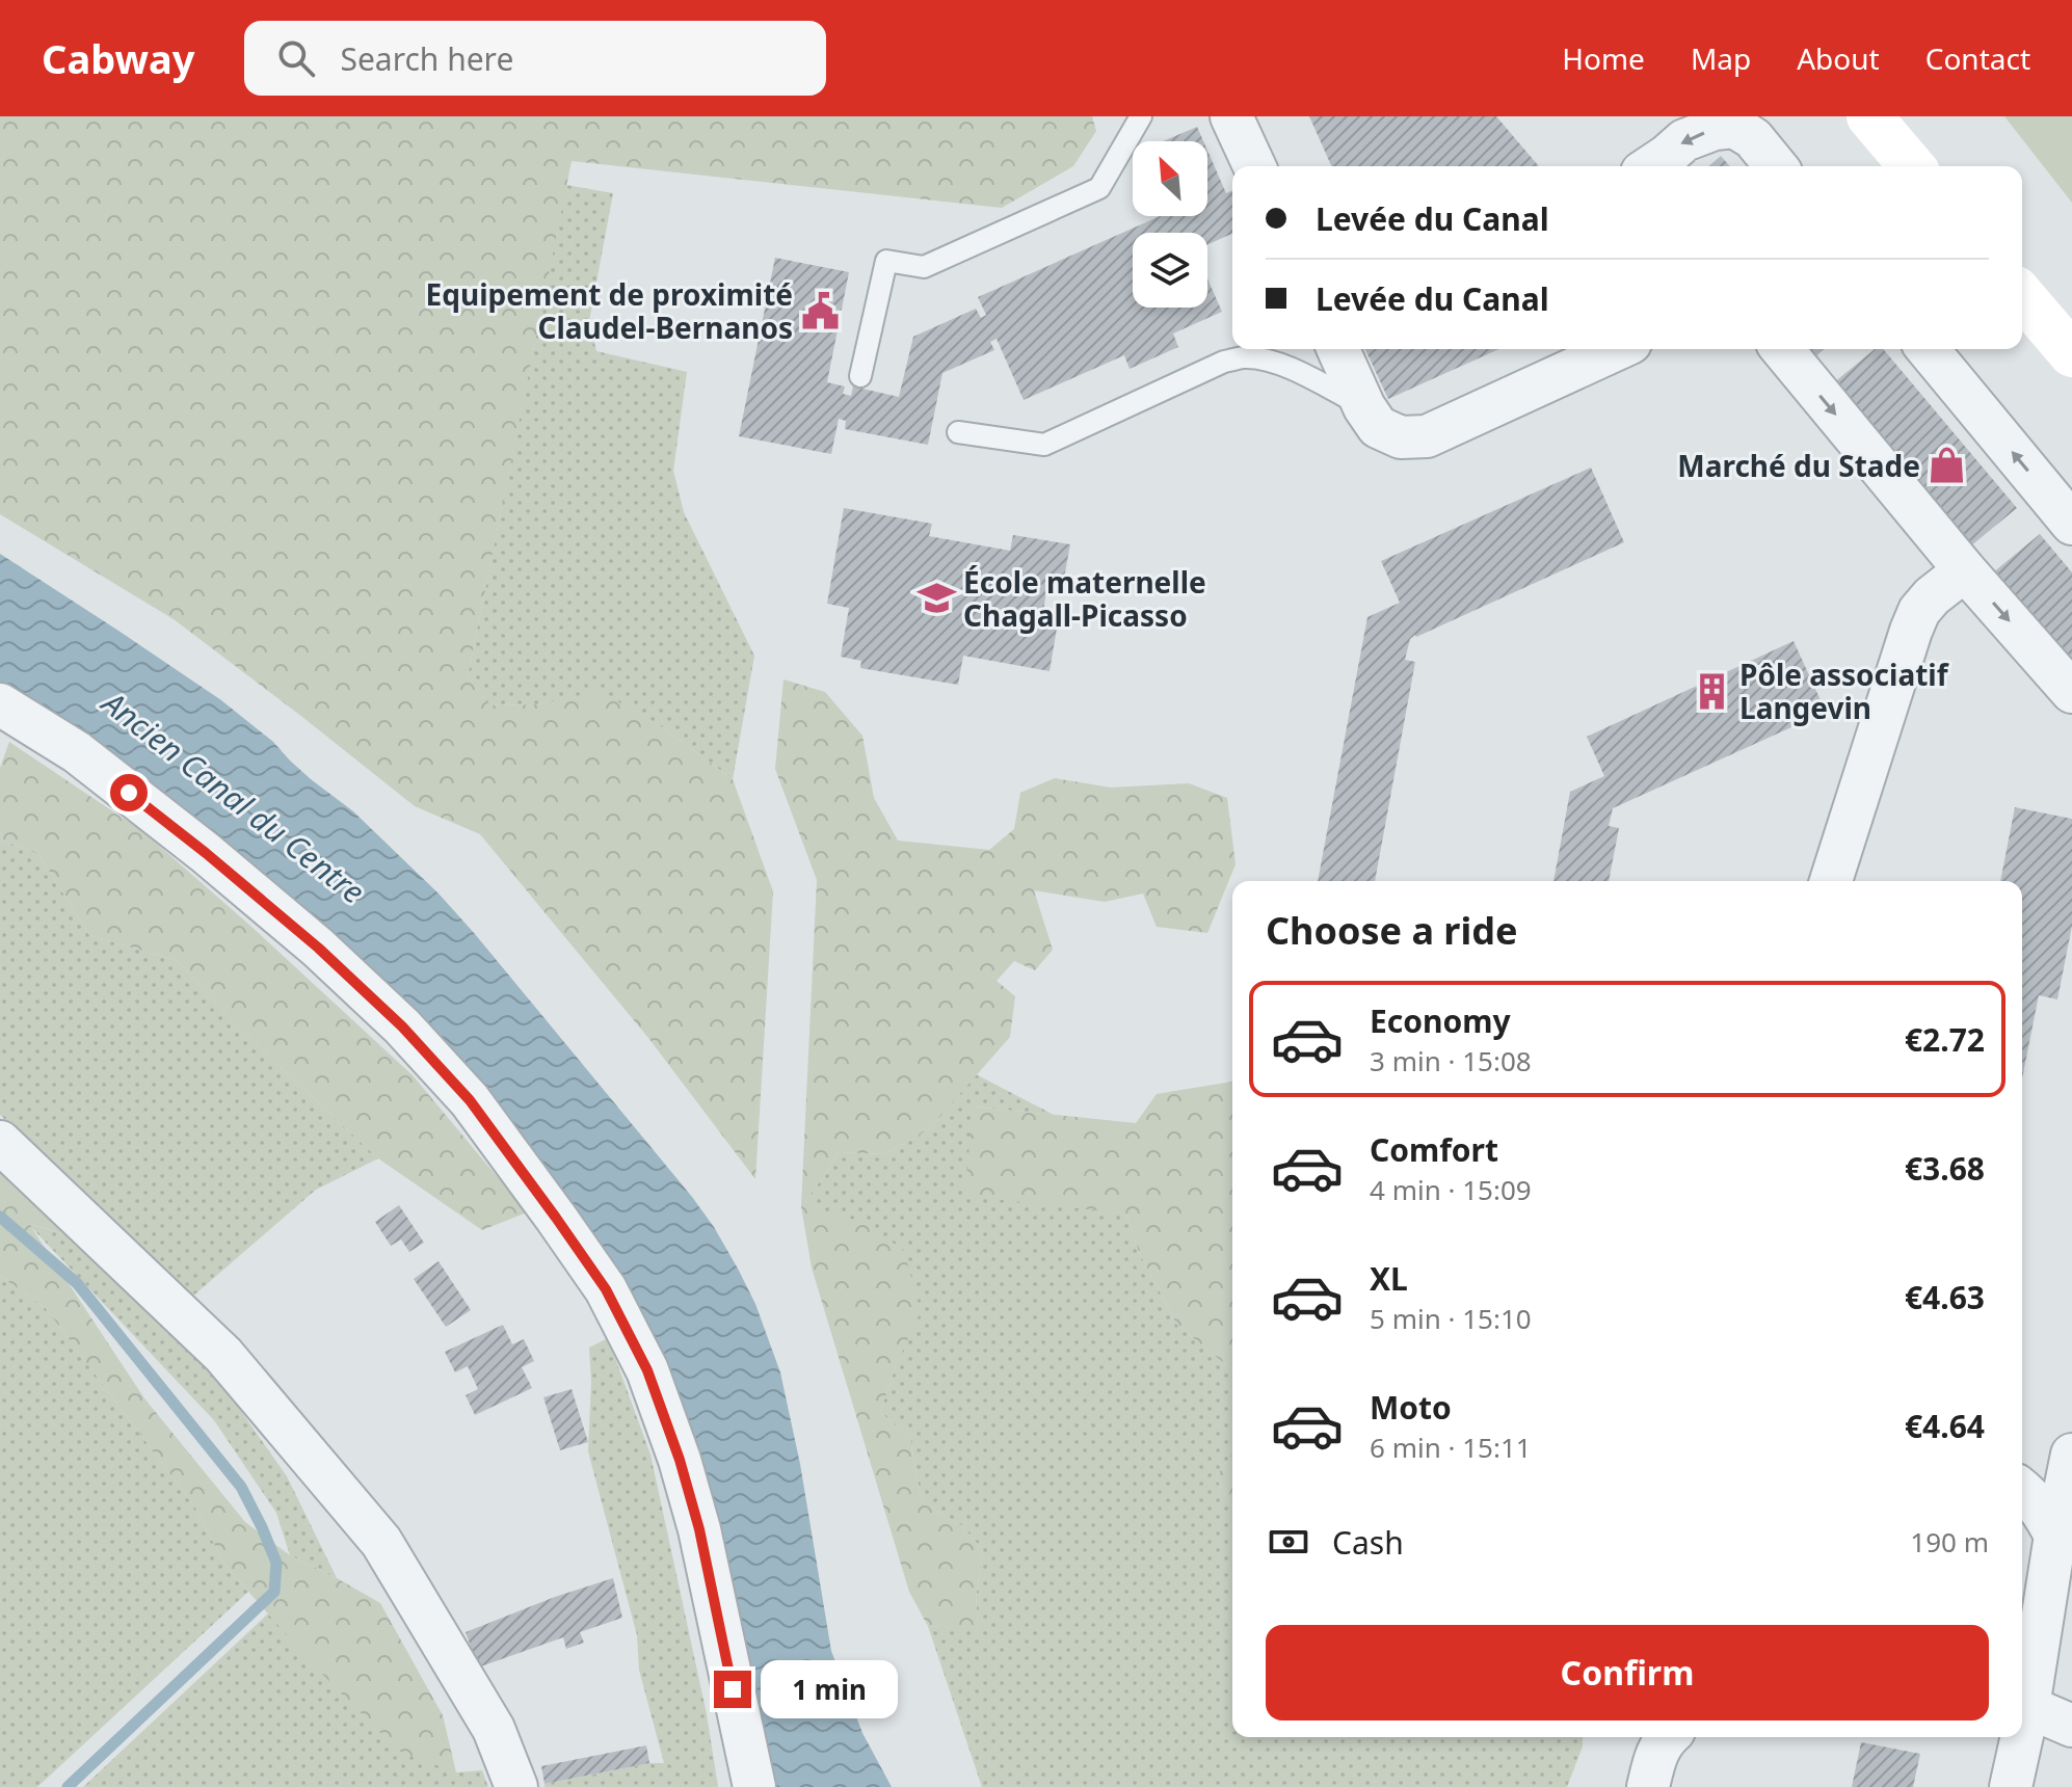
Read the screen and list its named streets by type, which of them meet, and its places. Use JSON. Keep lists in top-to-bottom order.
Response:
{
  "water": ["Ancien Canal du Centre"],
  "places": {
    "public building": ["Equipement de proximité Claudel-Bernanos"],
    "shop": ["Marché du Stade"],
    "school or university": ["École maternelle Chagall-Picasso"],
    "building": ["Pôle associatif Langevin"]
  },
  "north": "top left",
  "page": {
    "header": "Cabway",
    "search": "Search here",
    "nav": [
      "Home",
      "Map",
      "About",
      "Contact"
    ],
    "banner": ["Levée du Canal", "Levée du Canal"],
    "heading": "Choose a ride",
    "list": [
      {
        "name": "Economy",
        "note": "3 min · 15:08",
        "value": "€2.72"
      },
      {
        "name": "Comfort",
        "note": "4 min · 15:09",
        "value": "€3.68"
      },
      {
        "name": "XL",
        "note": "5 min · 15:10",
        "value": "€4.63"
      },
      {
        "name": "Moto",
        "note": "6 min · 15:11",
        "value": "€4.64"
      }
    ],
    "pay": ["Cash", "190 m"],
    "buttons": "Confirm",
    "bubble": "1 min"
  }
}
